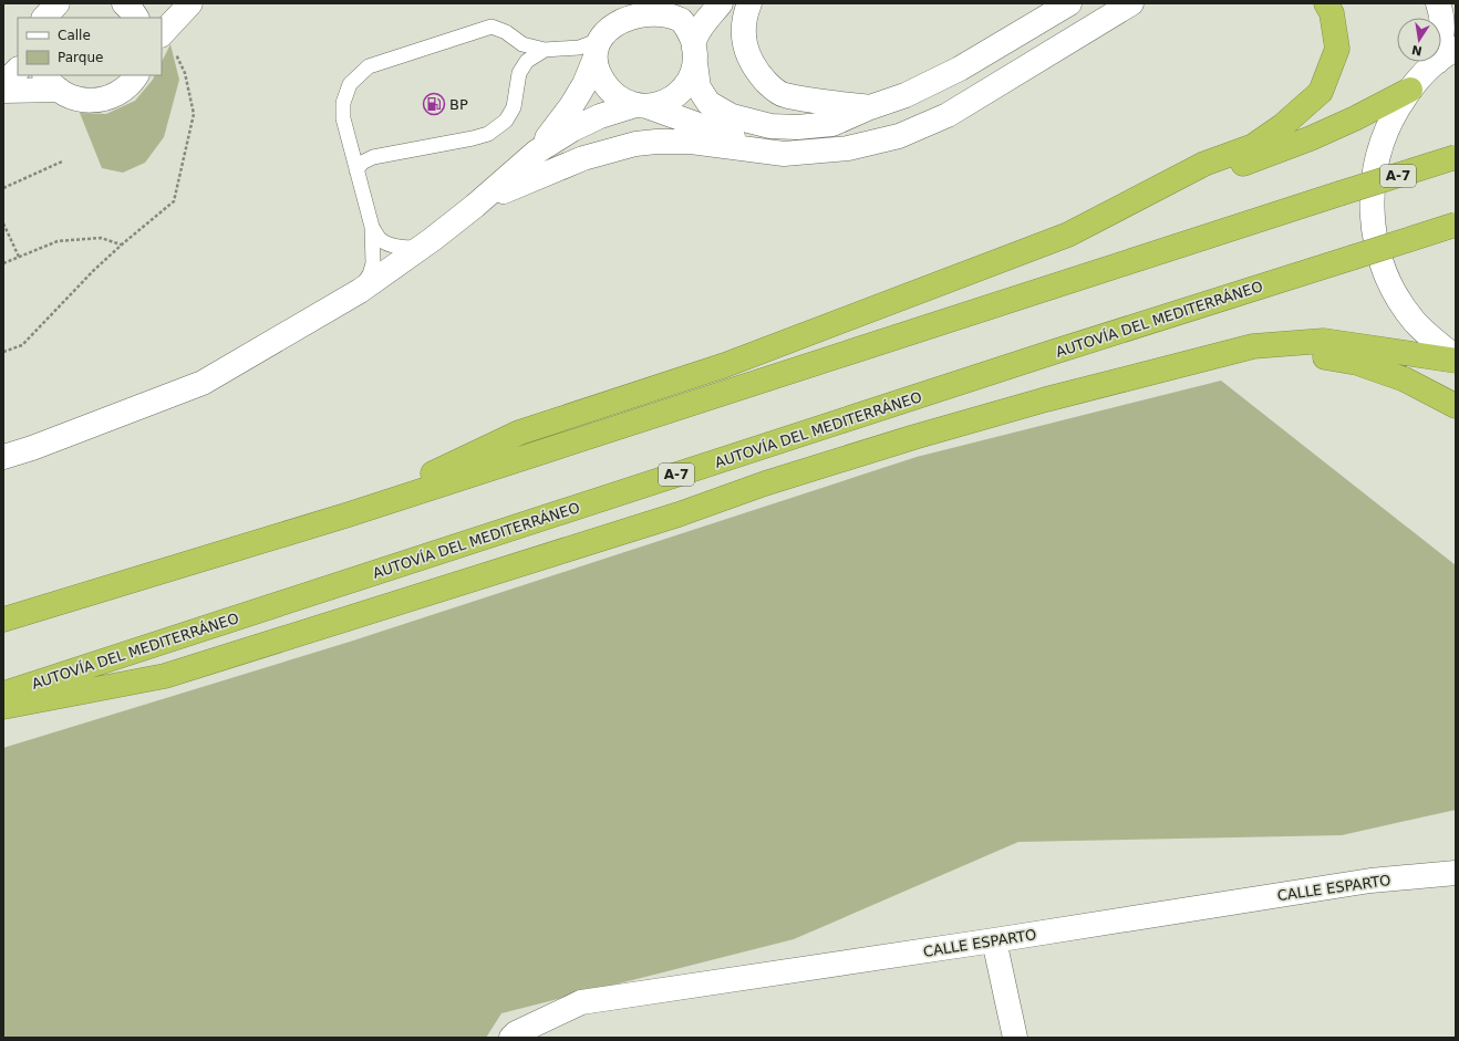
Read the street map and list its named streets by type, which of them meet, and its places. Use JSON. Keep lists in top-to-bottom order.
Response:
{
  "streets": {
    "highway": ["A-7", "AUTOVÍA DEL MEDITERRÁNEO"],
    "street": ["CALLE ESPARTO"]
  },
  "places": {
    "fuel station": ["BP"]
  },
  "legend": ["Calle", "Parque"],
  "north": "bottom"
}
